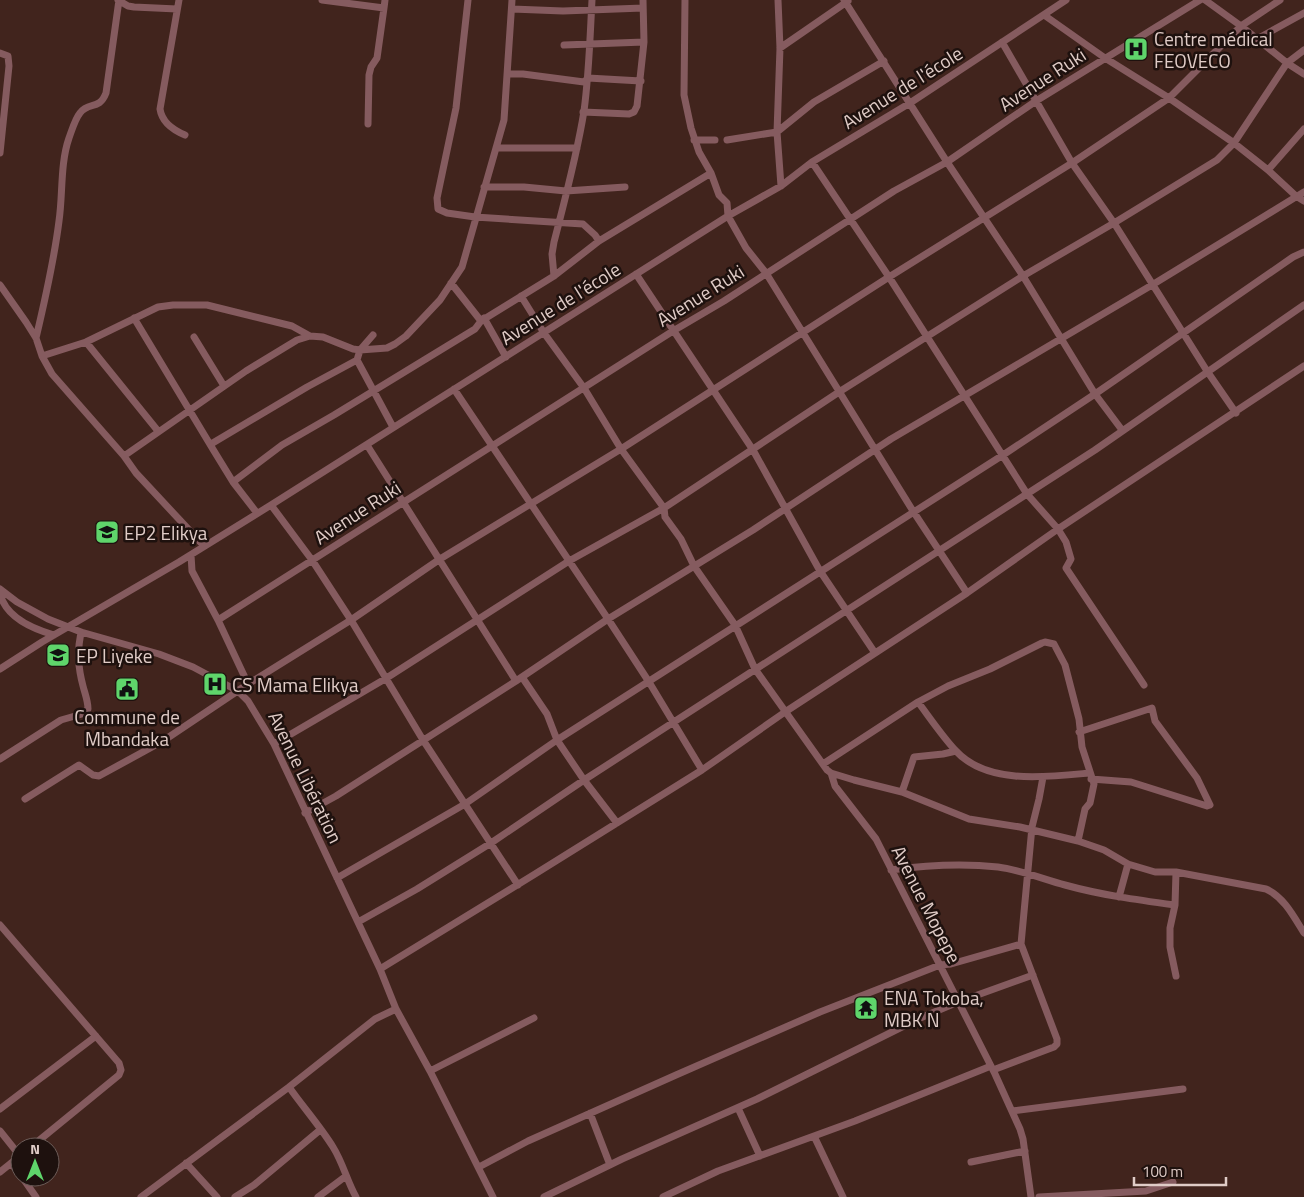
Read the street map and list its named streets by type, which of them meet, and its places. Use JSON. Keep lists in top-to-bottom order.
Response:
{
  "streets": {
    "street": [
      "Avenue Ruki",
      "Avenue de l'école",
      "Avenue Libération",
      "Avenue Mopepe"
    ]
  },
  "crossings": [
    ["Avenue Ruki", "Avenue Mopepe"],
    ["Avenue de l'école", "Avenue Libération"],
    ["Avenue de l'école", "Avenue Mopepe"]
  ],
  "places": {
    "hospital": ["Centre médical FEOVECO", "CS Mama Elikya"],
    "school or university": ["EP2 Elikya", "EP Liyeke"],
    "public building": ["Commune de Mbandaka"],
    "temple": ["ENA Tokoba, MBK N"]
  },
  "scale_bar": "100 m",
  "north": "top"
}
